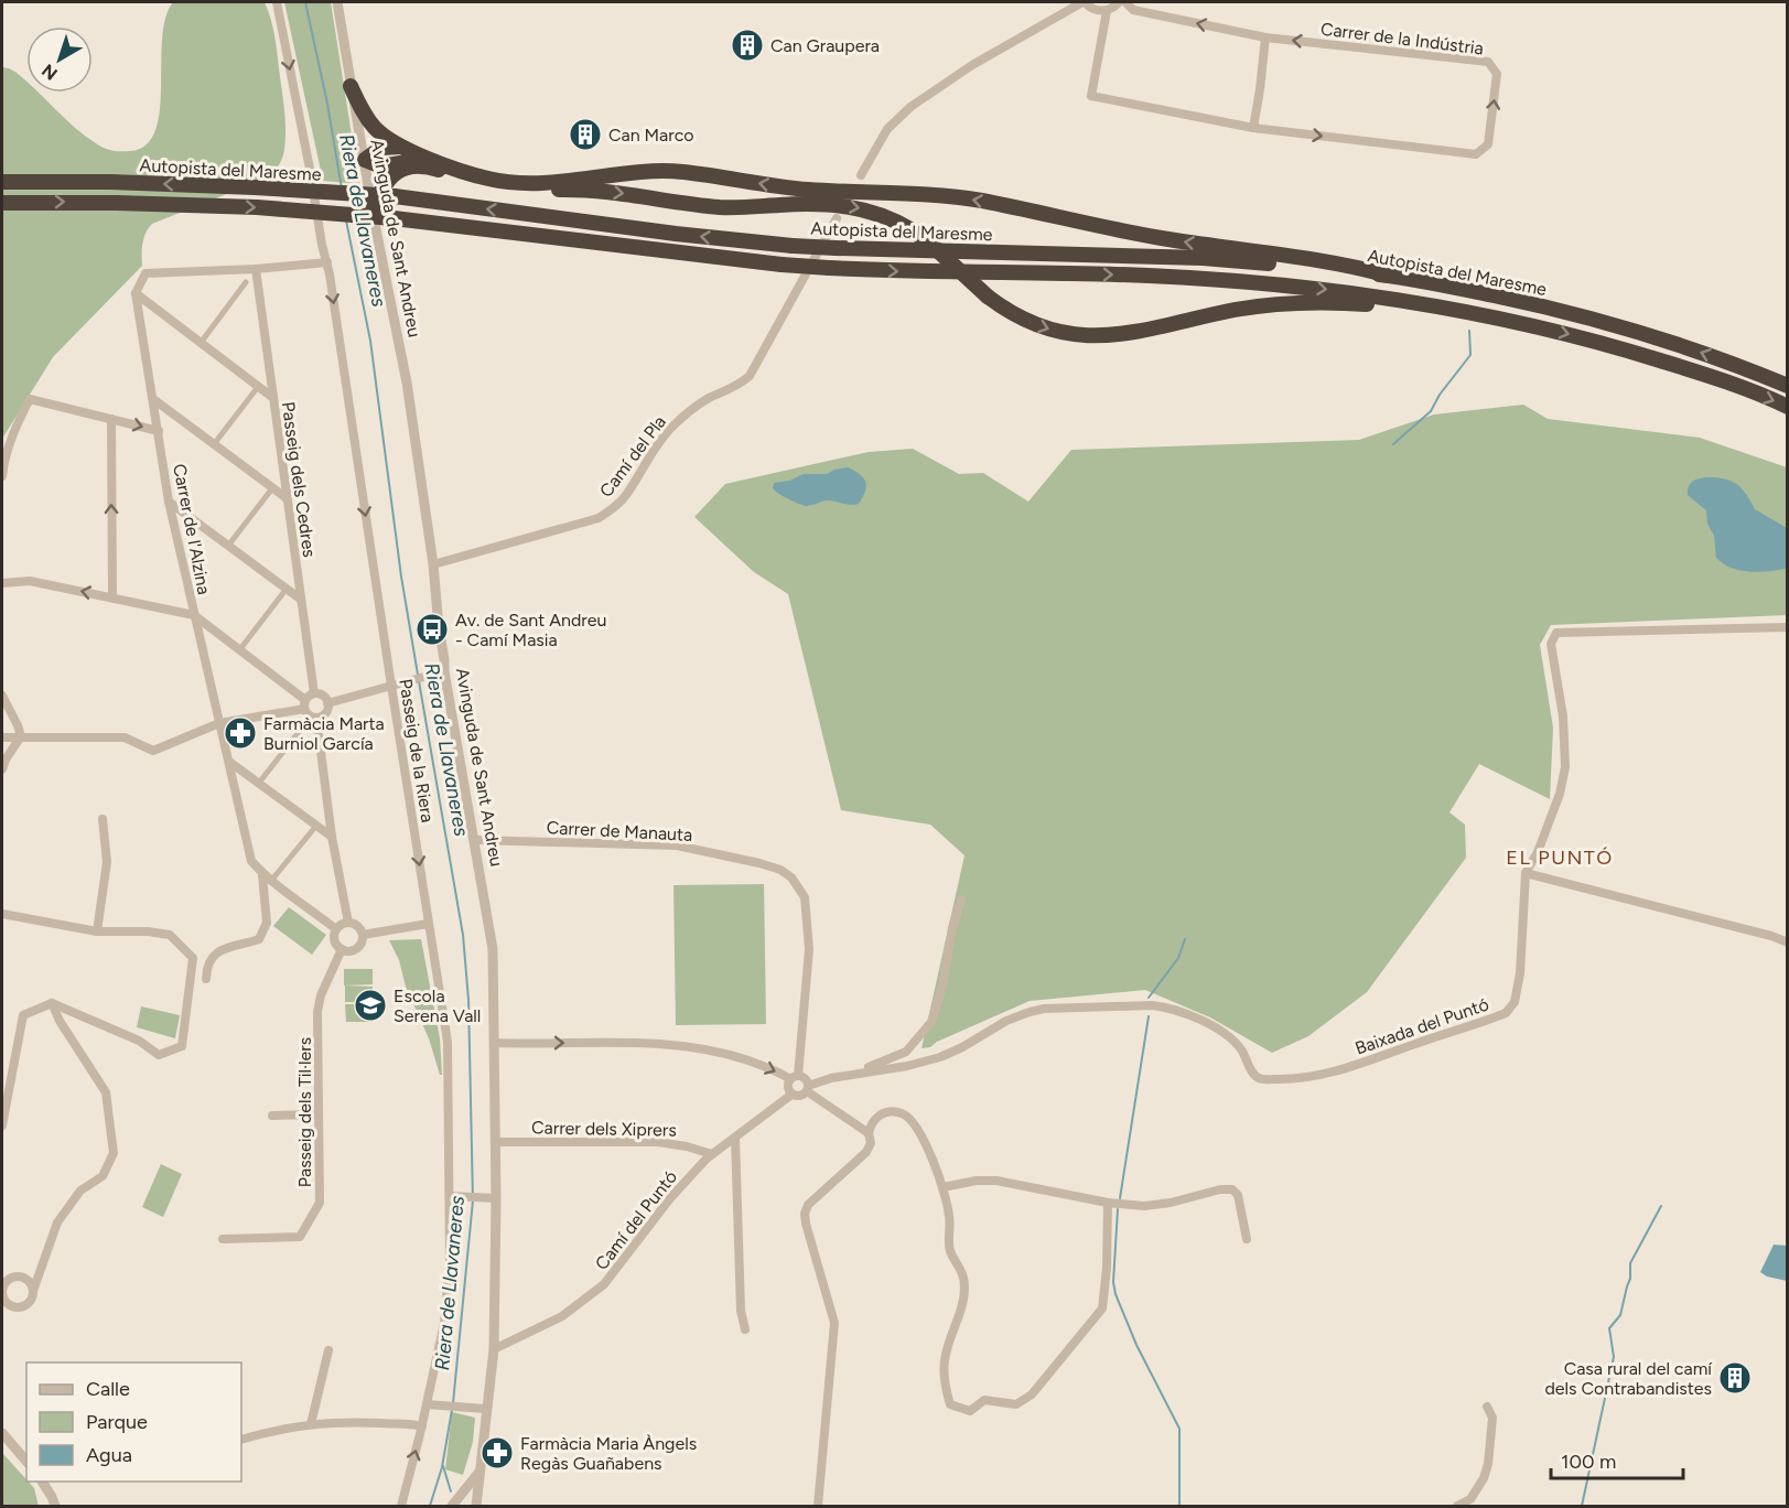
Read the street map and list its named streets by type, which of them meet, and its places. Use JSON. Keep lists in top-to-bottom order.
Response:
{
  "streets": {
    "highway": ["Autopista del Maresme"],
    "street": [
      "Carrer de la Indústria",
      "Avinguda de Sant Andreu",
      "Camí del Pla",
      "Passeig dels Cedres",
      "Carrer de l'Alzina",
      "Passeig de la Riera",
      "Carrer de Manauta",
      "Baixada del Puntó",
      "Passeig dels Til·lers",
      "Carrer dels Xiprers",
      "Camí del Puntó"
    ]
  },
  "crossings": [
    ["Avinguda de Sant Andreu", "Camí del Pla"],
    ["Avinguda de Sant Andreu", "Carrer de Manauta"],
    ["Avinguda de Sant Andreu", "Carrer dels Xiprers"],
    ["Avinguda de Sant Andreu", "Camí del Puntó"],
    ["Carrer de l'Alzina", "Passeig dels Til·lers"],
    ["Carrer de Manauta", "Baixada del Puntó"],
    ["Carrer de Manauta", "Camí del Puntó"],
    ["Baixada del Puntó", "Camí del Puntó"],
    ["Carrer dels Xiprers", "Camí del Puntó"]
  ],
  "one_way": ["Passeig de la Riera"],
  "districts": ["EL PUNTÓ"],
  "water": ["Riera de Llavaneres"],
  "places": {
    "building": ["Can Graupera", "Can Marco", "Casa rural del camí dels Contrabandistes"],
    "bus stop": ["Av. de Sant Andreu - Camí Masia"],
    "pharmacy": ["Farmàcia Marta Burniol García", "Farmàcia Maria Àngels Regàs Guañabens"],
    "school or university": ["Escola Serena Vall"]
  },
  "legend": ["Calle", "Parque", "Agua"],
  "scale_bar": "100 m",
  "north": "bottom left"
}
